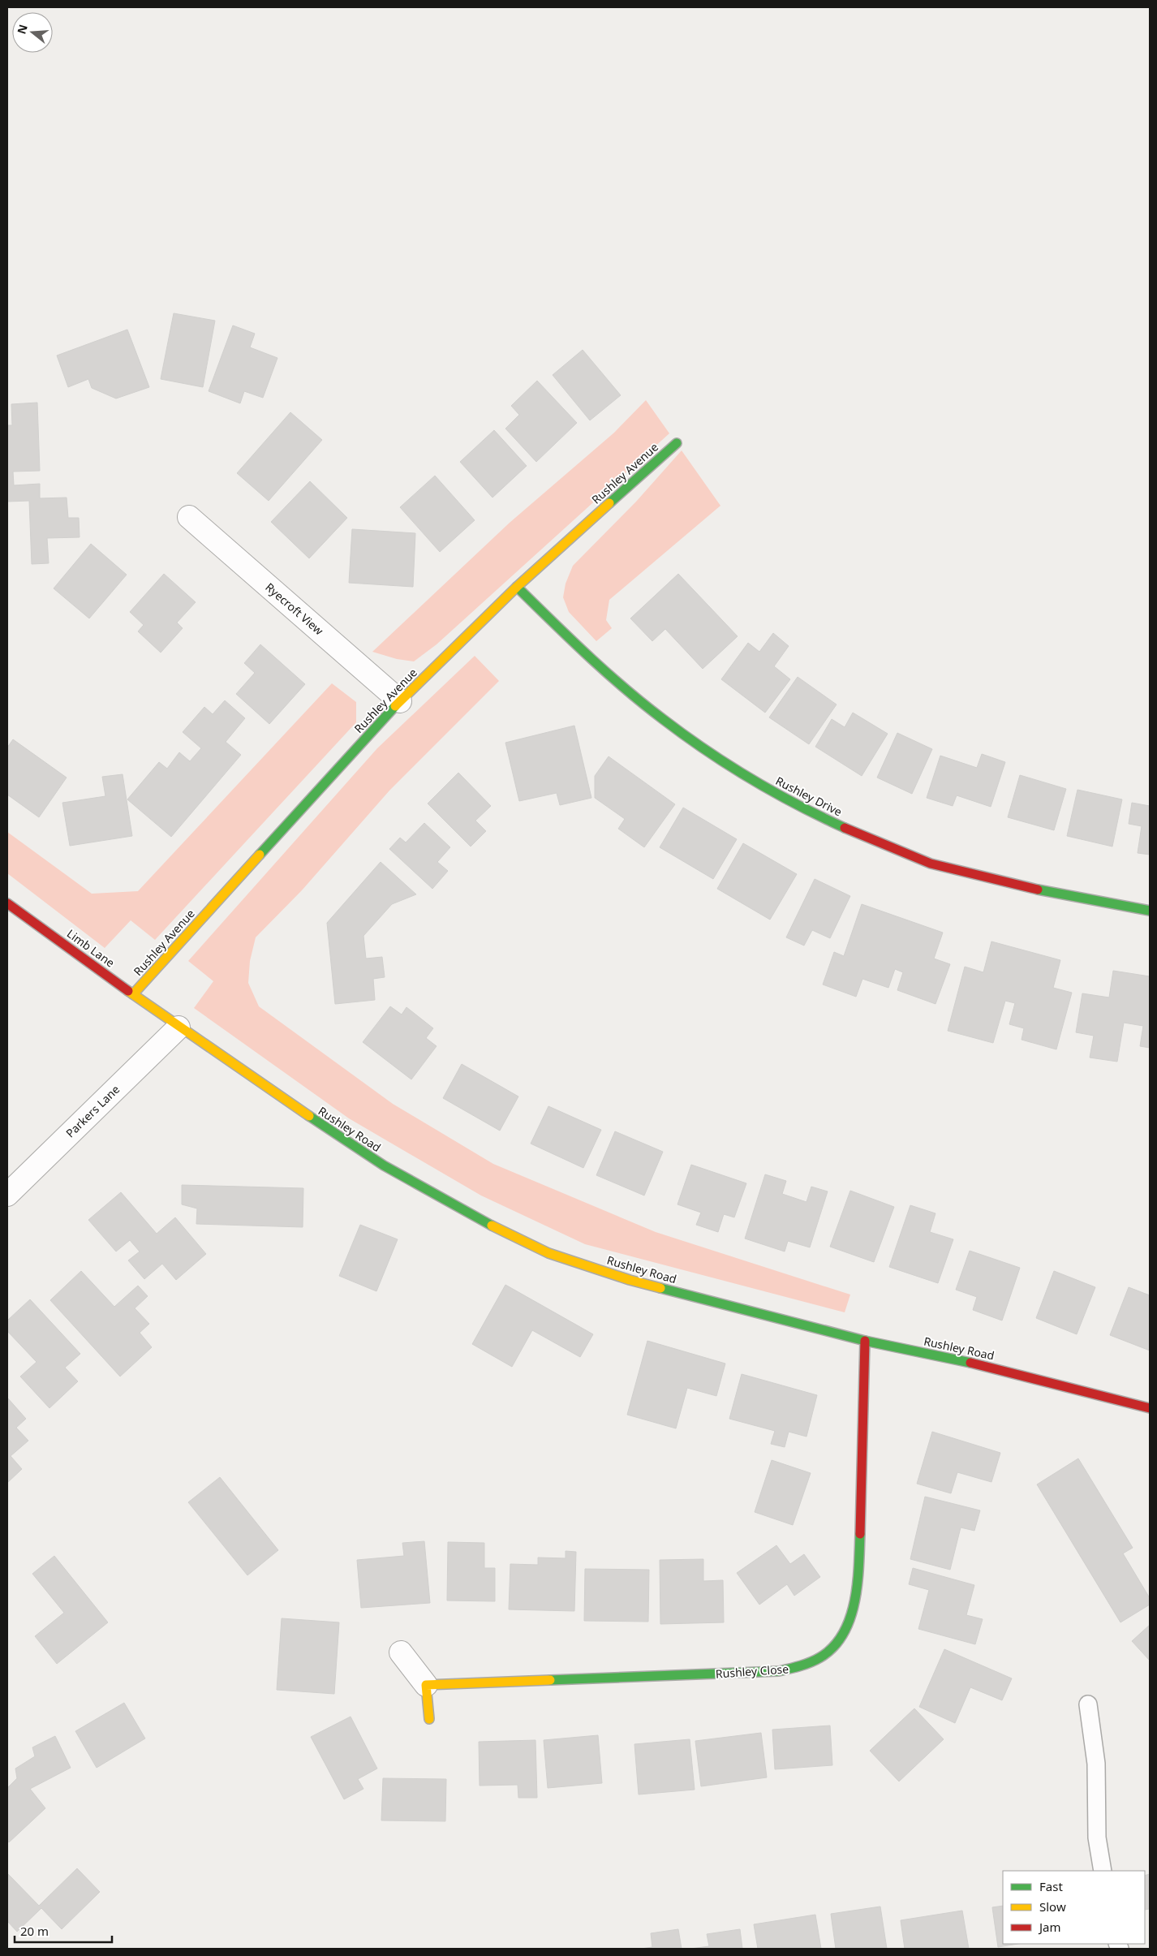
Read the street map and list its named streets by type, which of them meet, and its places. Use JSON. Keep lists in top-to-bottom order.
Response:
{
  "streets": {
    "street": [
      "Rushley Avenue",
      "Ryecroft View",
      "Rushley Drive",
      "Limb Lane",
      "Parkers Lane",
      "Rushley Road",
      "Rushley Close"
    ]
  },
  "crossings": [
    ["Rushley Avenue", "Ryecroft View"],
    ["Rushley Avenue", "Rushley Drive"],
    ["Rushley Avenue", "Limb Lane"],
    ["Limb Lane", "Parkers Lane"],
    ["Limb Lane", "Rushley Road"],
    ["Parkers Lane", "Rushley Road"],
    ["Rushley Road", "Rushley Close"]
  ],
  "legend": ["Fast", "Slow", "Jam"],
  "scale_bar": "20 m",
  "north": "left"
}
